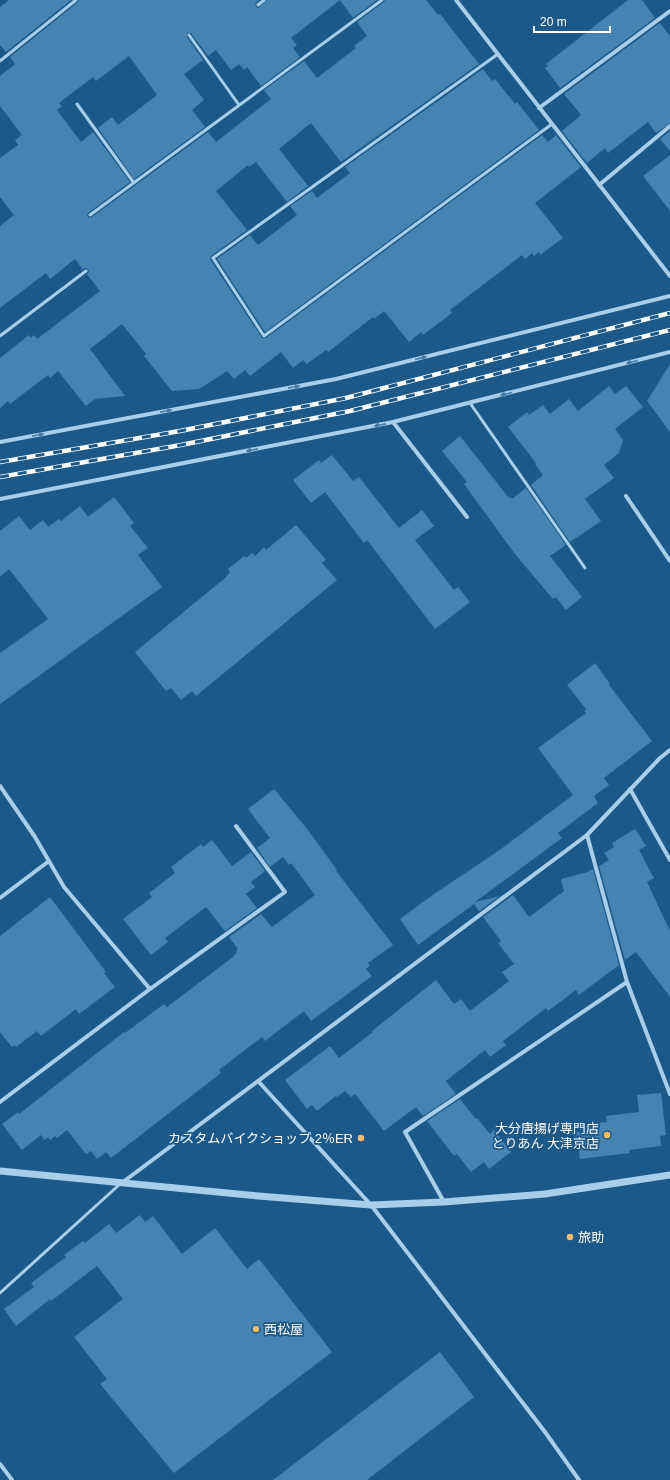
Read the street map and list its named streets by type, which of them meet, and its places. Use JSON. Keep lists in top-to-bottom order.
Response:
{
  "places": [
    "大分唐揚げ専門店 とりあん 大津京店",
    "カスタムバイクショップ 2％ER",
    "旅助",
    "西松屋"
  ],
  "scale_bar": "20 m"
}
